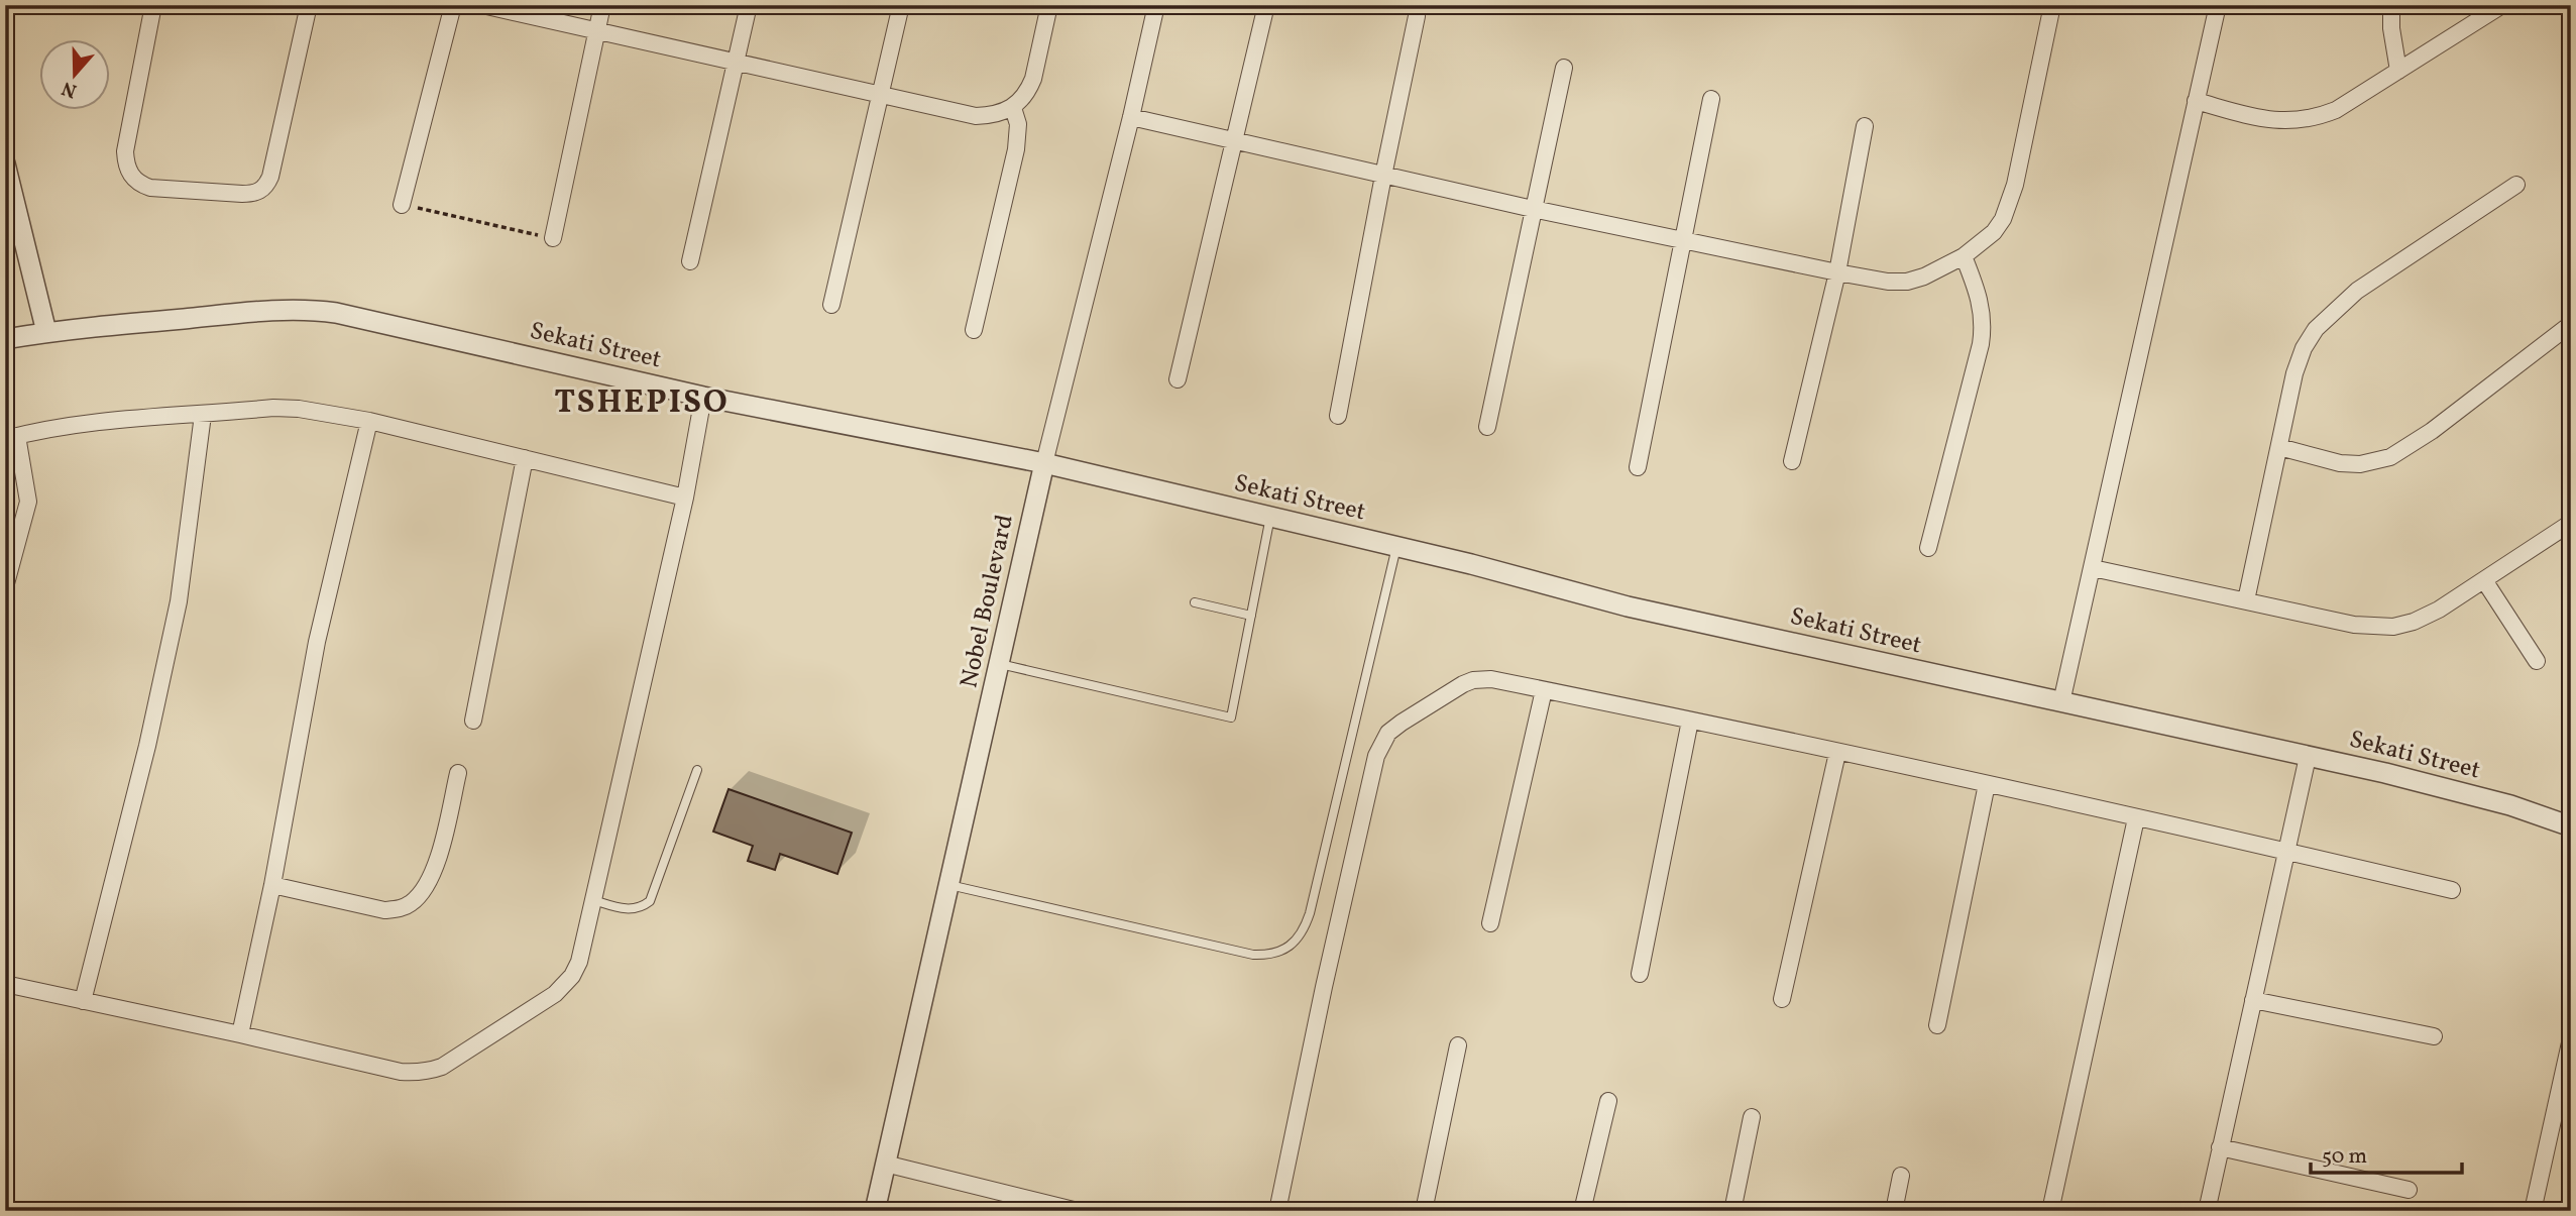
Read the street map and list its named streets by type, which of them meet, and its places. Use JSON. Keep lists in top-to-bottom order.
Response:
{
  "streets": {
    "street": ["Sekati Street", "Nobel Boulevard"]
  },
  "crossings": [
    ["Sekati Street", "Nobel Boulevard"]
  ],
  "districts": ["TSHEPISO"],
  "scale_bar": "50 m",
  "north": "bottom"
}
